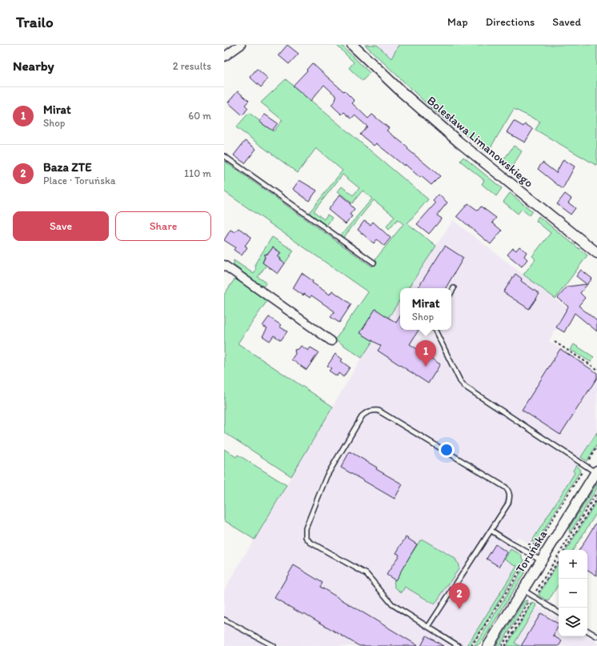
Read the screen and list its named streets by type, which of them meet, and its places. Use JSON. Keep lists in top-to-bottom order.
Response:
{
  "streets": {
    "street": ["Bolesława Limanowskiego", "Toruńska"]
  },
  "page": {
    "header": "Trailo",
    "nav": ["Map", "Directions", "Saved"],
    "heading": ["Nearby", "2 results"],
    "list": [
      {
        "mark": "1",
        "name": "Mirat",
        "note": "Shop",
        "value": "60 m"
      },
      {
        "mark": "2",
        "name": "Baza ZTE",
        "note": "Place · Toruńska",
        "value": "110 m"
      }
    ],
    "buttons": ["Save", "Share"],
    "popup": ["Mirat", "Shop"],
    "pins": ["1", "2"],
    "map_buttons": ["+", "−"]
  }
}
